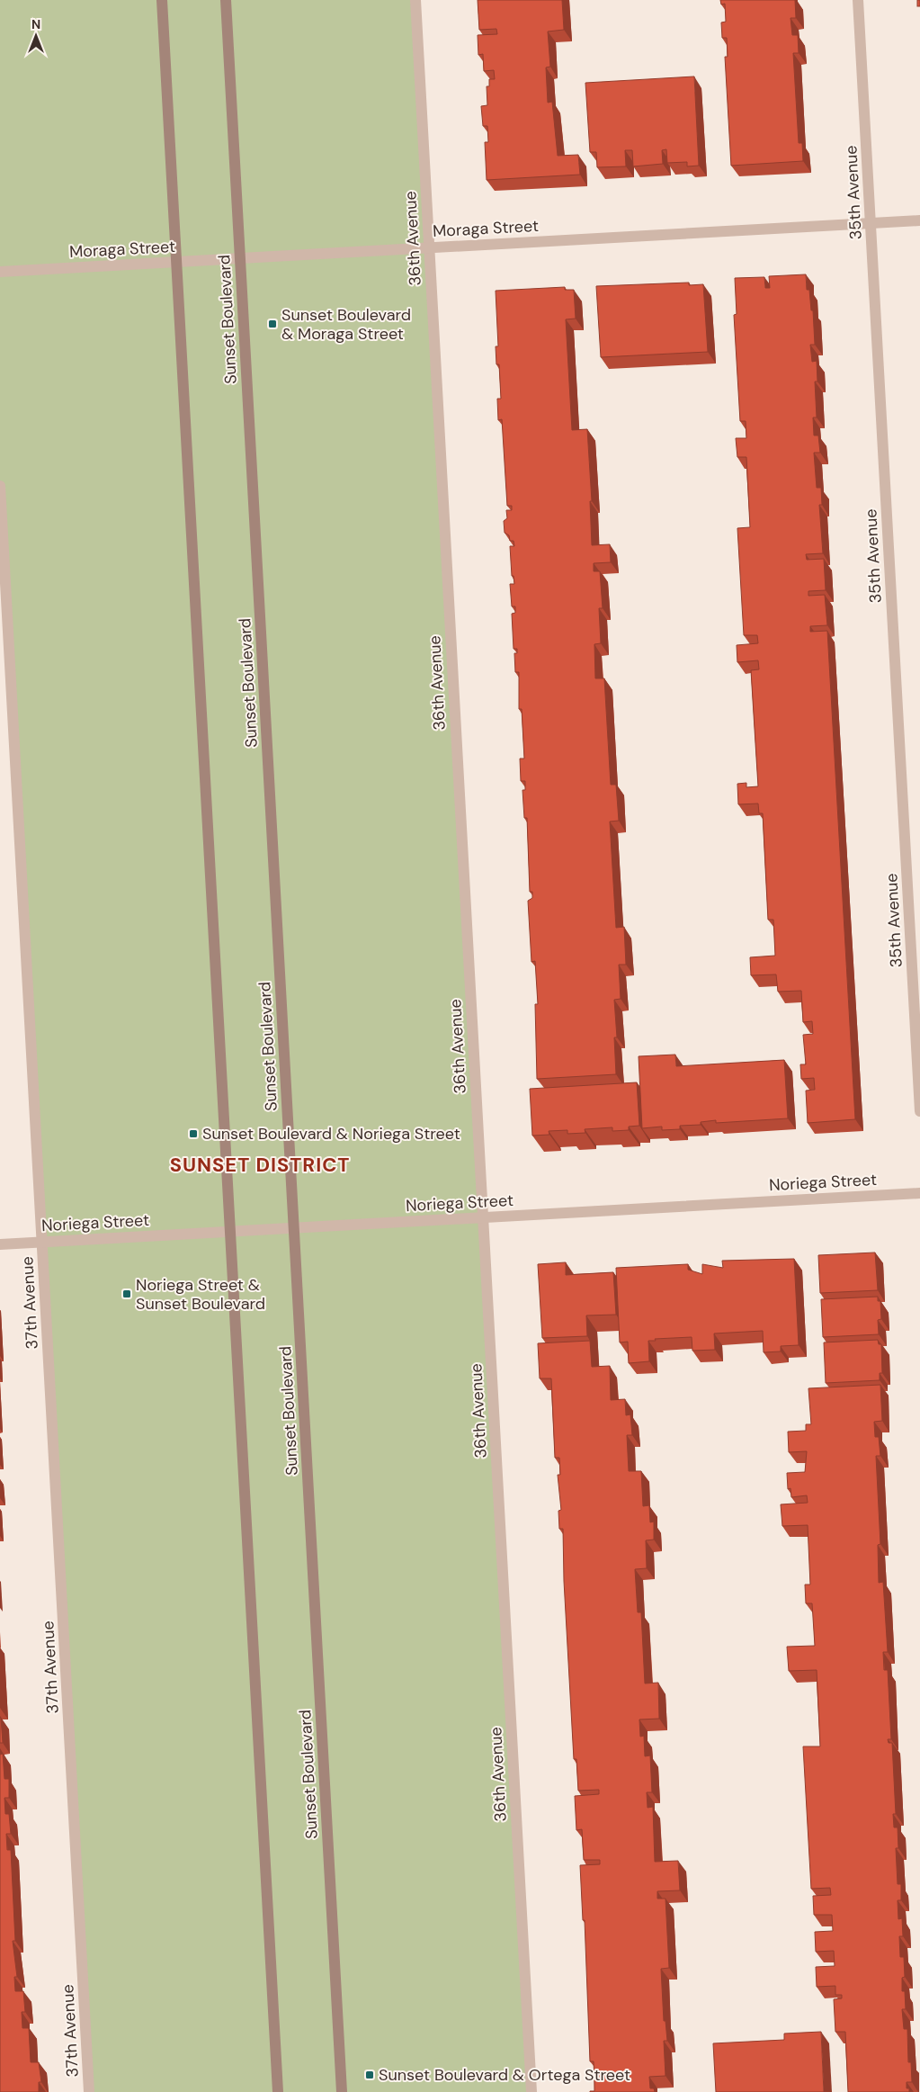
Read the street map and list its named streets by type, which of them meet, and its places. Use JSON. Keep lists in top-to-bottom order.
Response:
{
  "streets": {
    "main road": ["Sunset Boulevard"],
    "street": [
      "35th Avenue",
      "Moraga Street",
      "36th Avenue",
      "Noriega Street",
      "37th Avenue"
    ]
  },
  "crossings": [
    ["35th Avenue", "Moraga Street"],
    ["Moraga Street", "36th Avenue"],
    ["Moraga Street", "Sunset Boulevard"],
    ["36th Avenue", "Noriega Street"],
    ["Sunset Boulevard", "Noriega Street"],
    ["Noriega Street", "37th Avenue"]
  ],
  "districts": ["SUNSET DISTRICT"],
  "places": {
    "transit": [
      "Sunset Boulevard & Moraga Street",
      "Sunset Boulevard & Noriega Street",
      "Noriega Street & Sunset Boulevard",
      "Sunset Boulevard & Ortega Street"
    ]
  },
  "north": "top"
}
